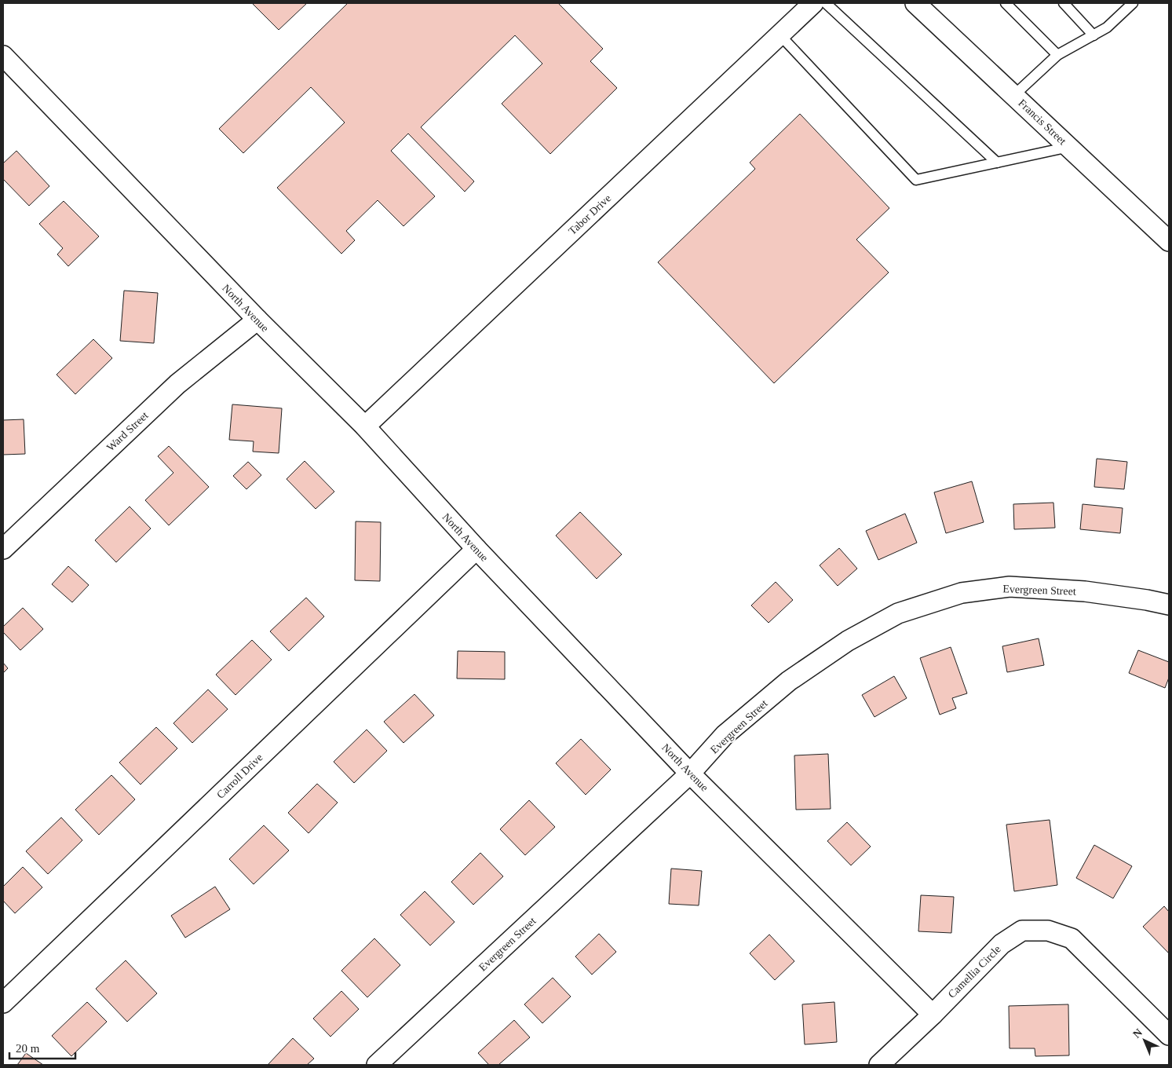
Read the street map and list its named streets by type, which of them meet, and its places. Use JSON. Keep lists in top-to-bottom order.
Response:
{
  "streets": {
    "street": [
      "Francis Street",
      "Tabor Drive",
      "North Avenue",
      "Ward Street",
      "Evergreen Street",
      "Carroll Drive",
      "Camellia Circle"
    ]
  },
  "crossings": [
    ["Tabor Drive", "North Avenue"],
    ["North Avenue", "Ward Street"],
    ["North Avenue", "Evergreen Street"],
    ["North Avenue", "Carroll Drive"],
    ["North Avenue", "Camellia Circle"]
  ],
  "scale_bar": "20 m",
  "north": "top left"
}
